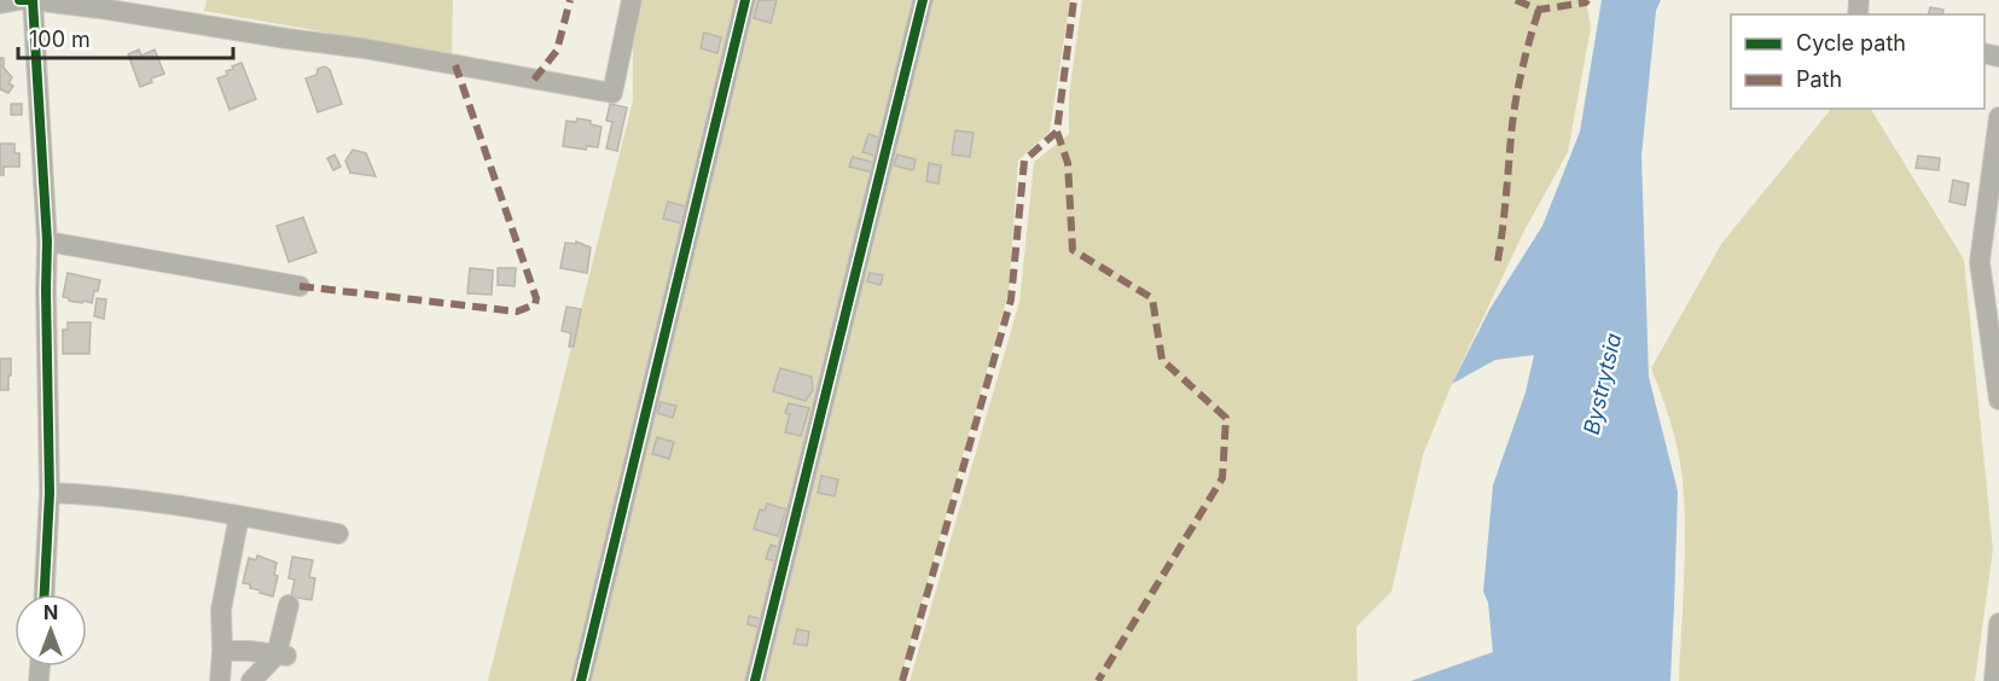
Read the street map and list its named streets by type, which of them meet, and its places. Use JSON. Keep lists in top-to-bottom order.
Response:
{
  "water": ["Bystrytsia"],
  "legend": ["Cycle path", "Path"],
  "scale_bar": "100 m",
  "north": "top"
}
